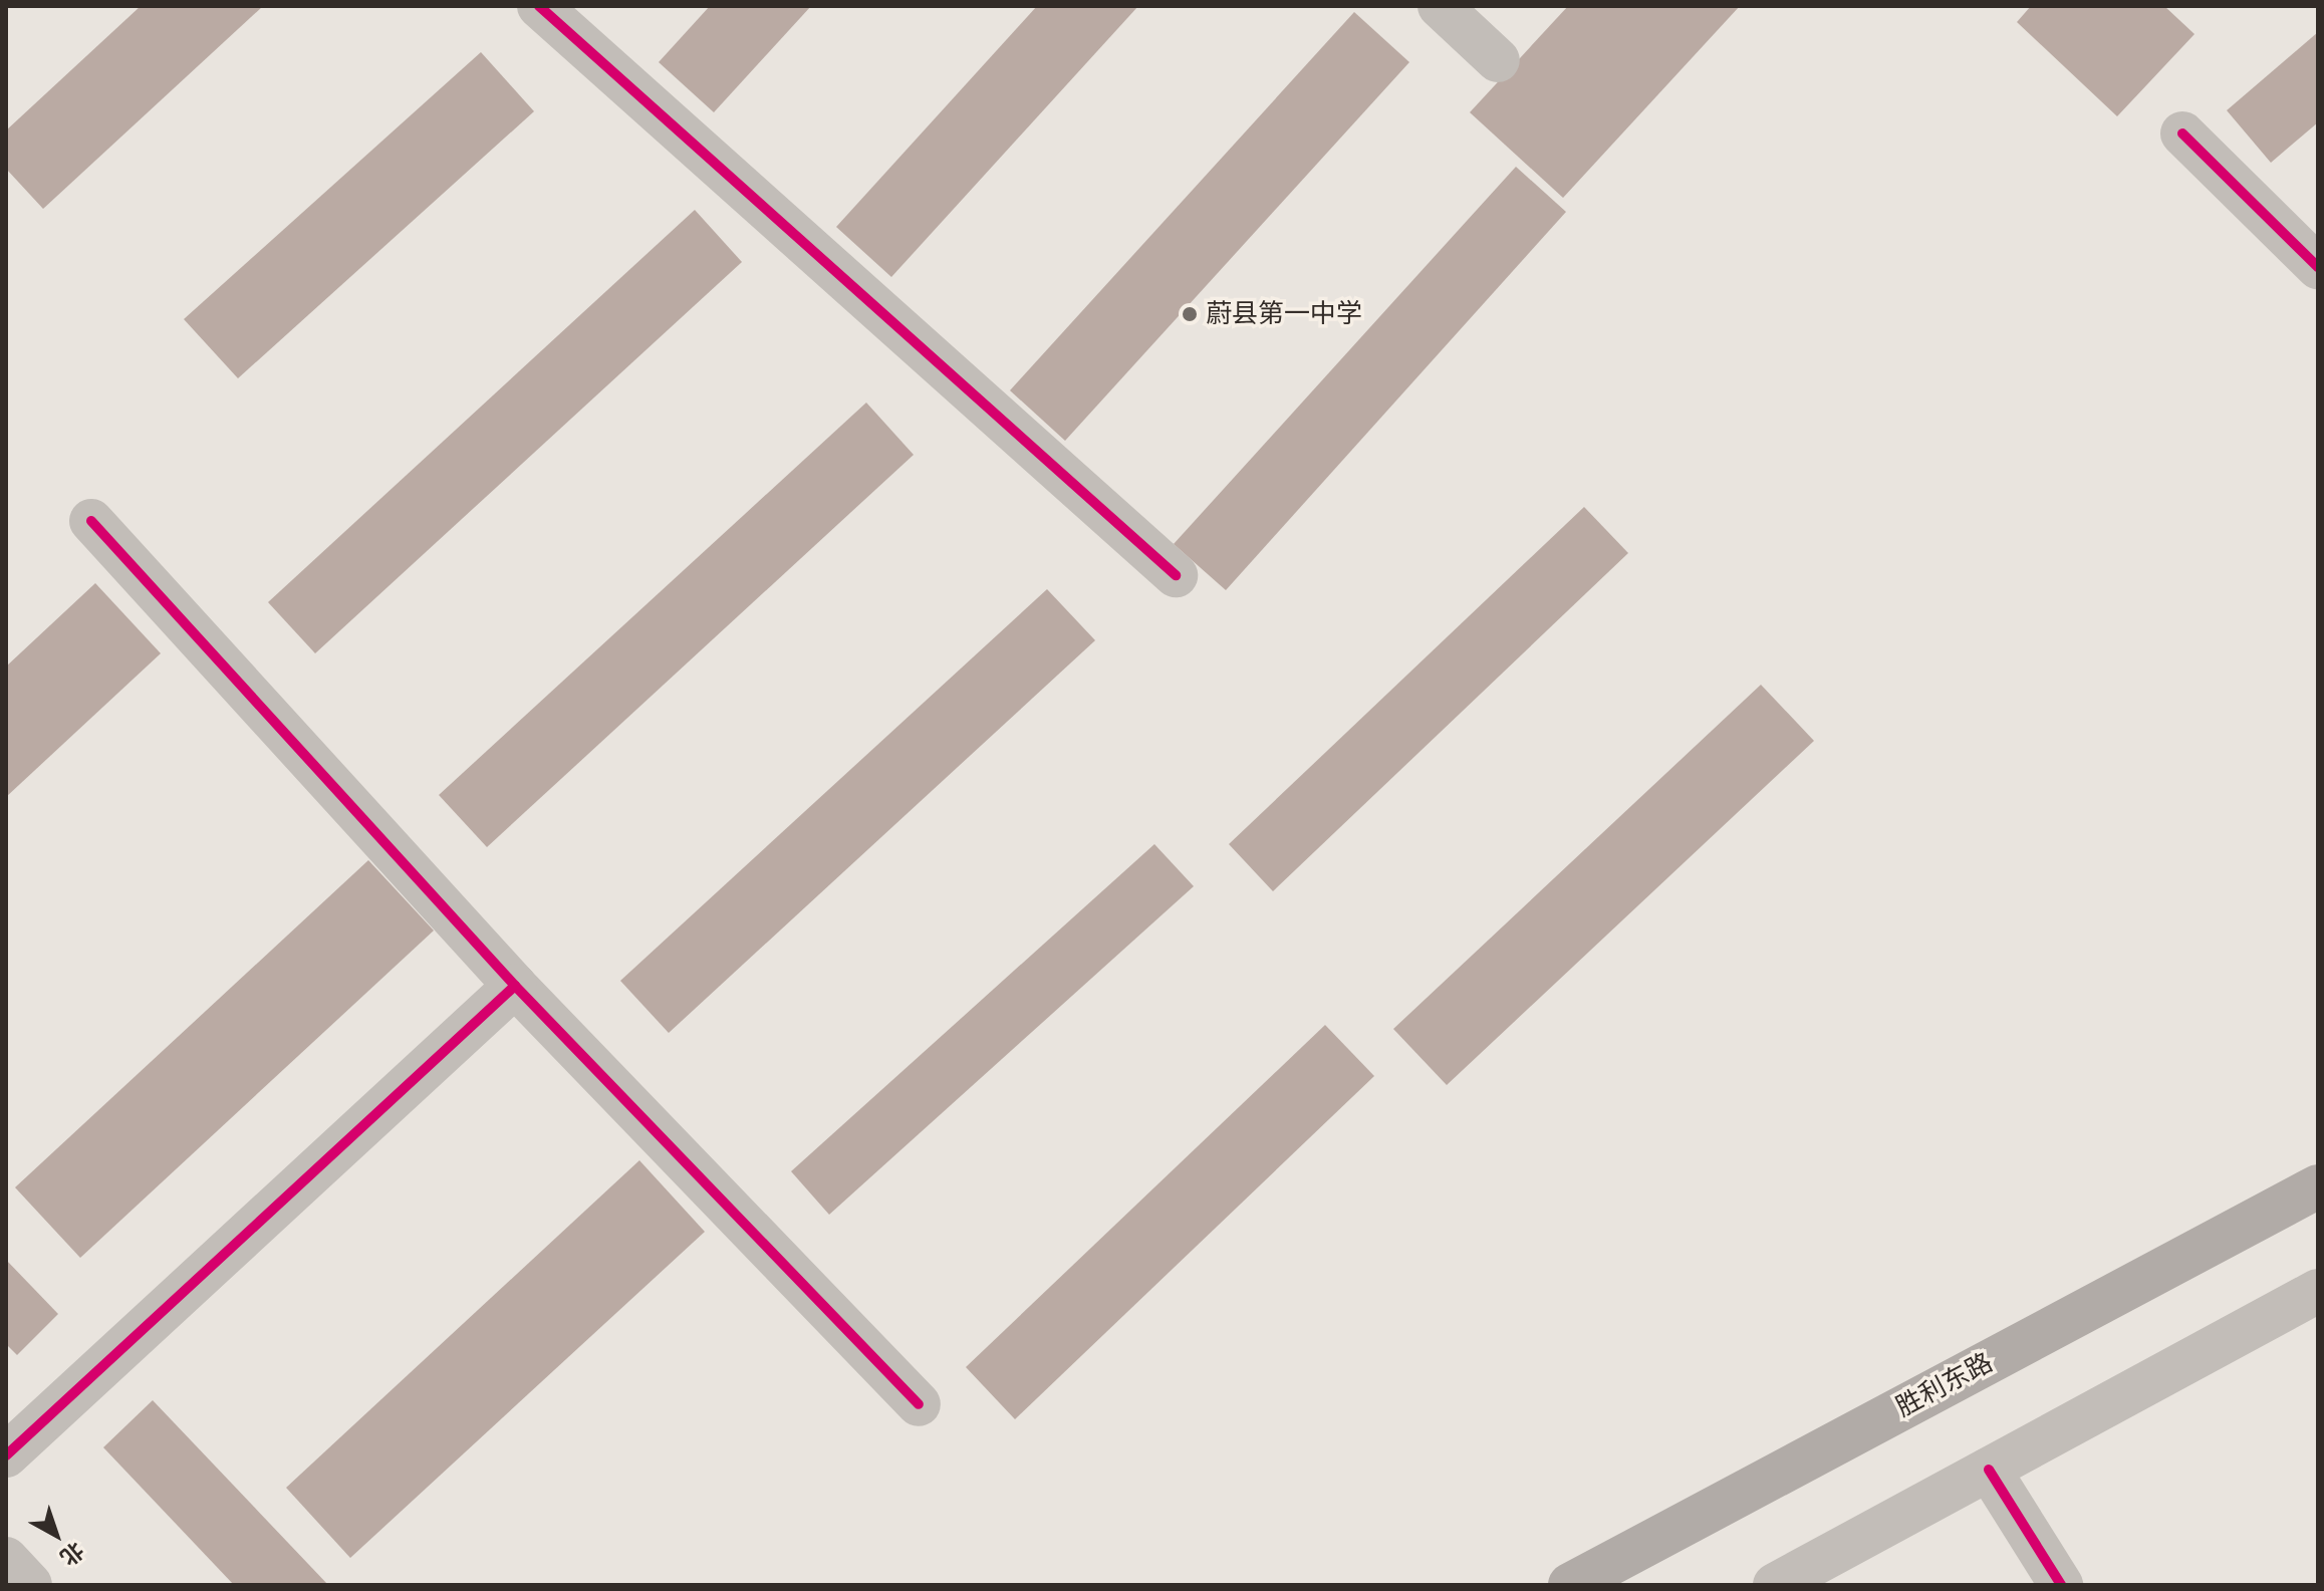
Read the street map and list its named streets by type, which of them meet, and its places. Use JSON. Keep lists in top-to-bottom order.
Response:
{
  "streets": {
    "main road": ["胜利东路"]
  },
  "places": ["蔚县第一中学"],
  "north": "bottom right"
}
